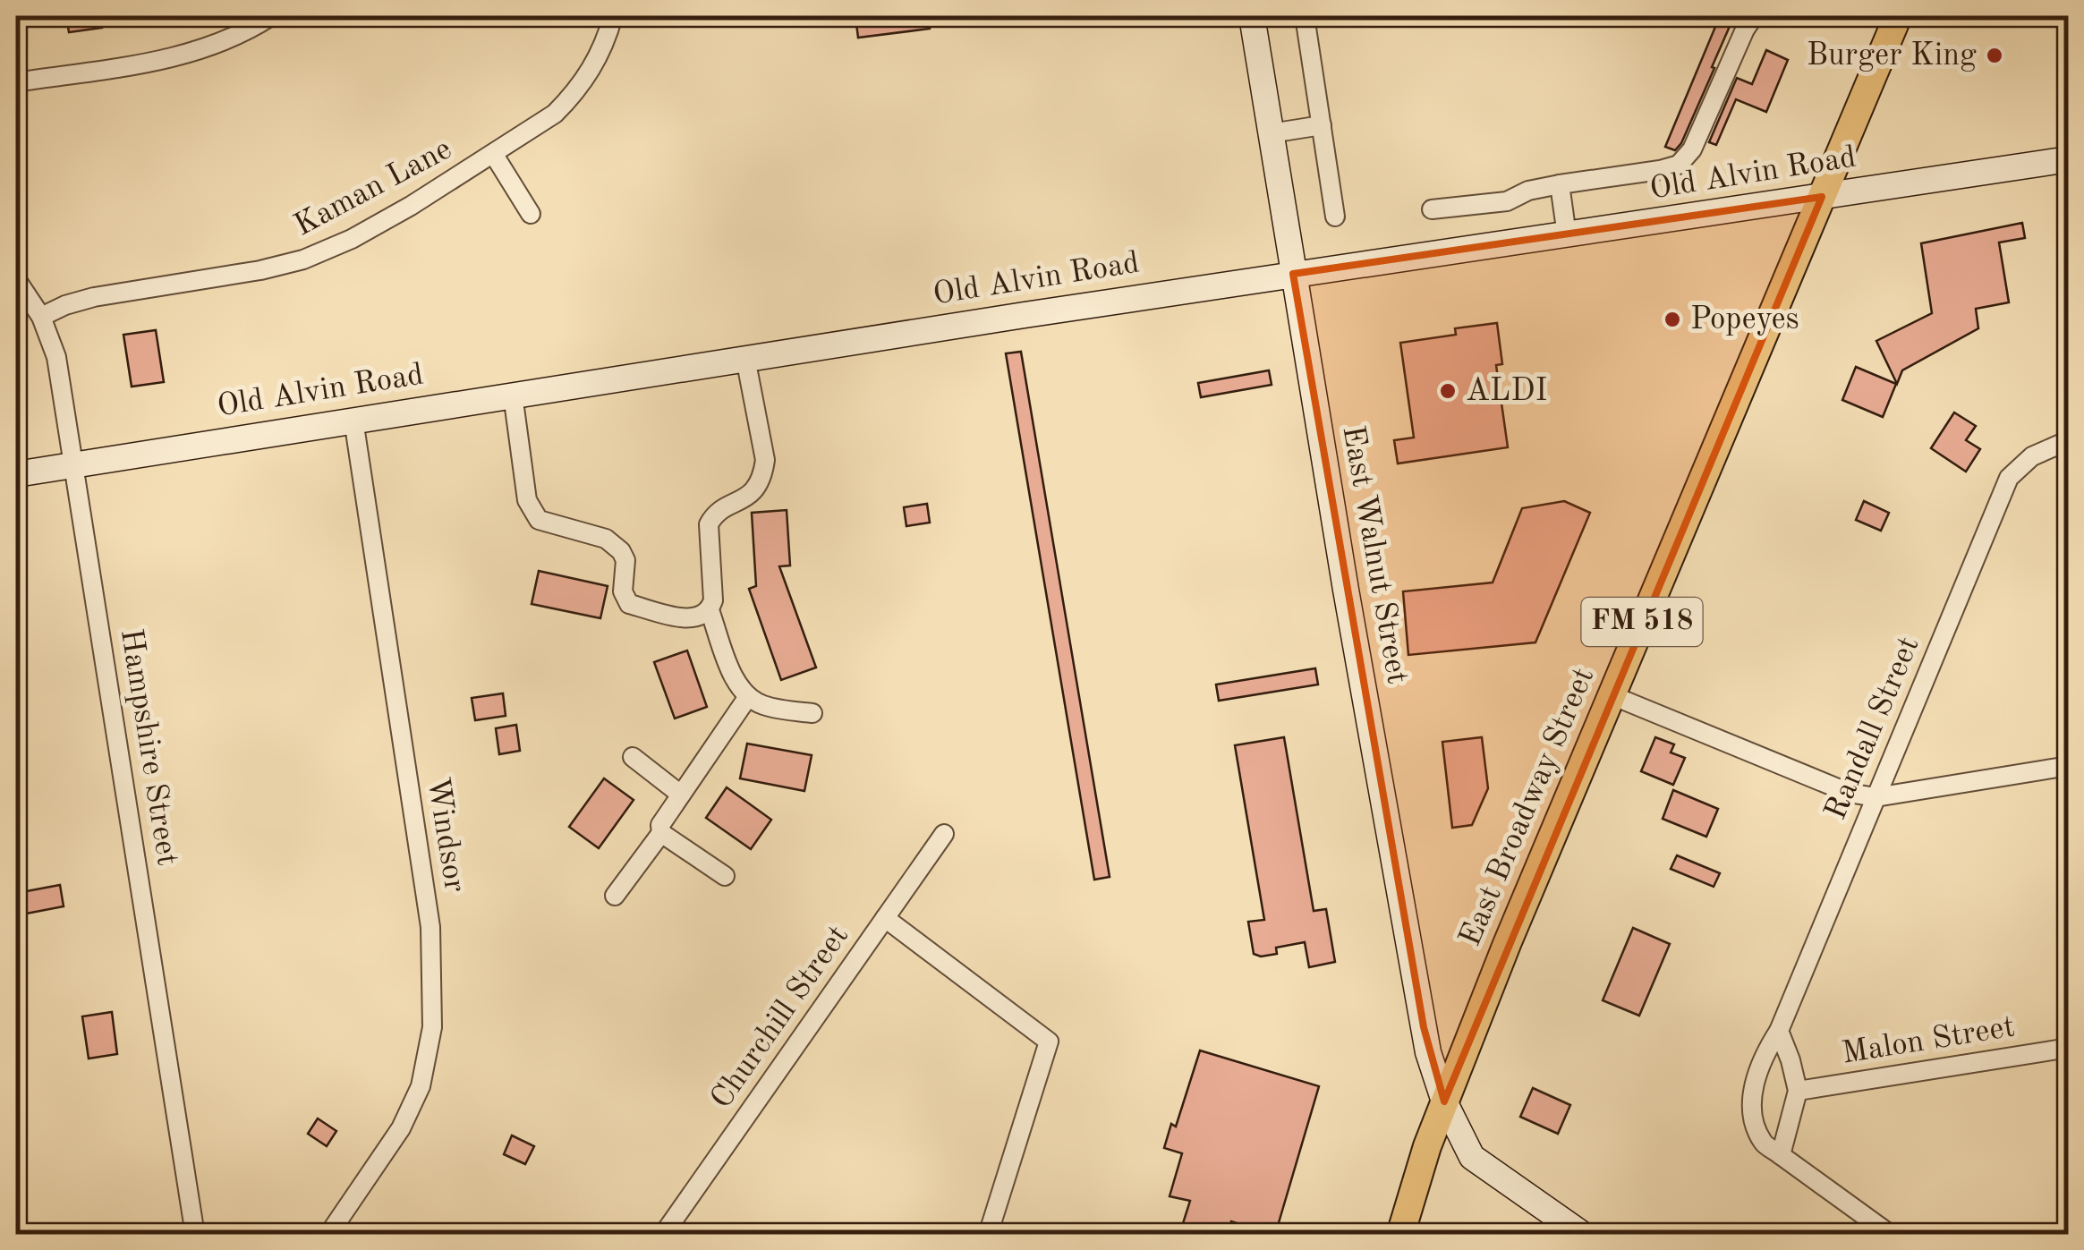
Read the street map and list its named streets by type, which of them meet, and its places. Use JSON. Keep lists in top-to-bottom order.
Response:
{
  "streets": {
    "main road": ["FM 518", "East Broadway Street"],
    "street": [
      "Old Alvin Road",
      "Kaman Lane",
      "East Walnut Street",
      "Randall Street",
      "Hampshire Street",
      "Windsor",
      "Churchill Street",
      "Malon Street"
    ]
  },
  "crossings": [
    ["Old Alvin Road", "East Walnut Street"],
    ["Old Alvin Road", "Hampshire Street"],
    ["Old Alvin Road", "East Broadway Street"],
    ["Old Alvin Road", "Windsor"],
    ["Kaman Lane", "Hampshire Street"],
    ["East Walnut Street", "East Broadway Street"]
  ],
  "places": ["Burger King", "Popeyes", "ALDI"]
}
